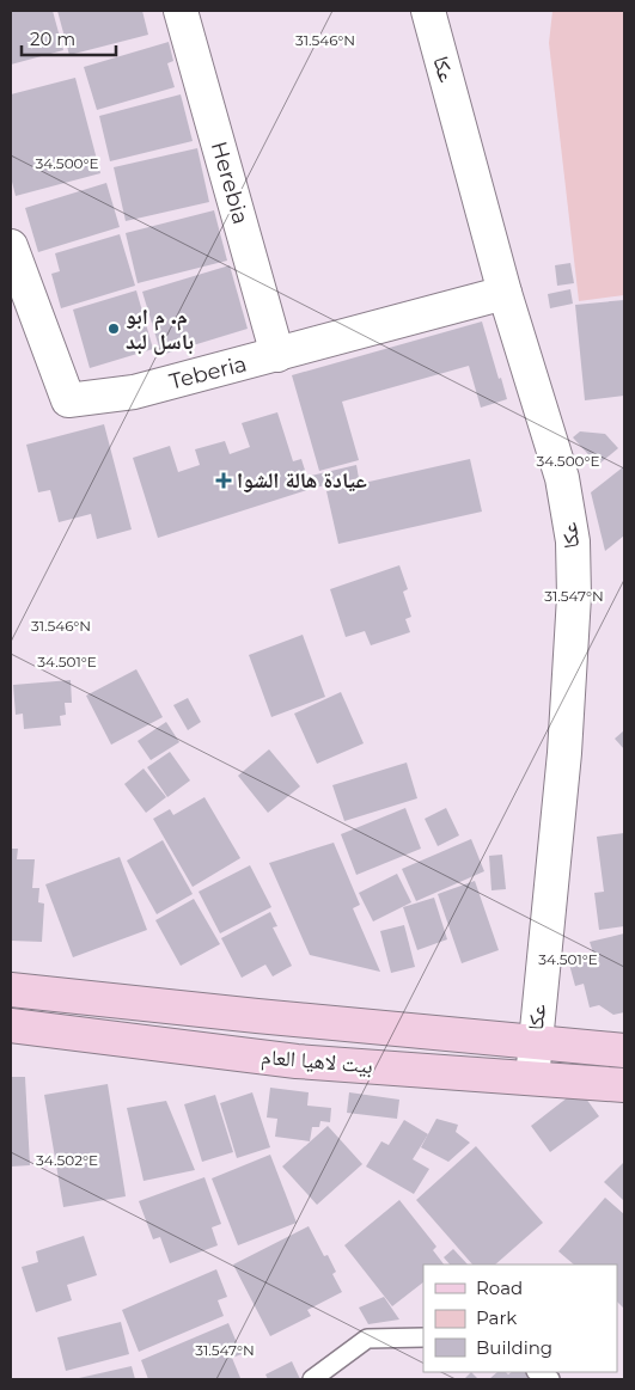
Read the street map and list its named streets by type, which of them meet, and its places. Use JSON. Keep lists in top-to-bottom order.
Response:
{
  "streets": {
    "main road": ["بيت لاهيا العام"],
    "street": ["عكا", "Herebia", "Teberia"]
  },
  "crossings": [
    ["عكا", "Teberia"],
    ["عكا", "بيت لاهيا العام"],
    ["Herebia", "Teberia"]
  ],
  "places": {
    "other": ["م. م ابو باسل لبد"],
    "health": ["عيادة هالة الشوا"]
  },
  "legend": ["Road", "Park", "Building"],
  "scale_bar": "20 m",
  "coordinates": [
    "31.546°N",
    "34.500°E",
    "31.547°N",
    "34.501°E",
    "34.502°E"
  ]
}
